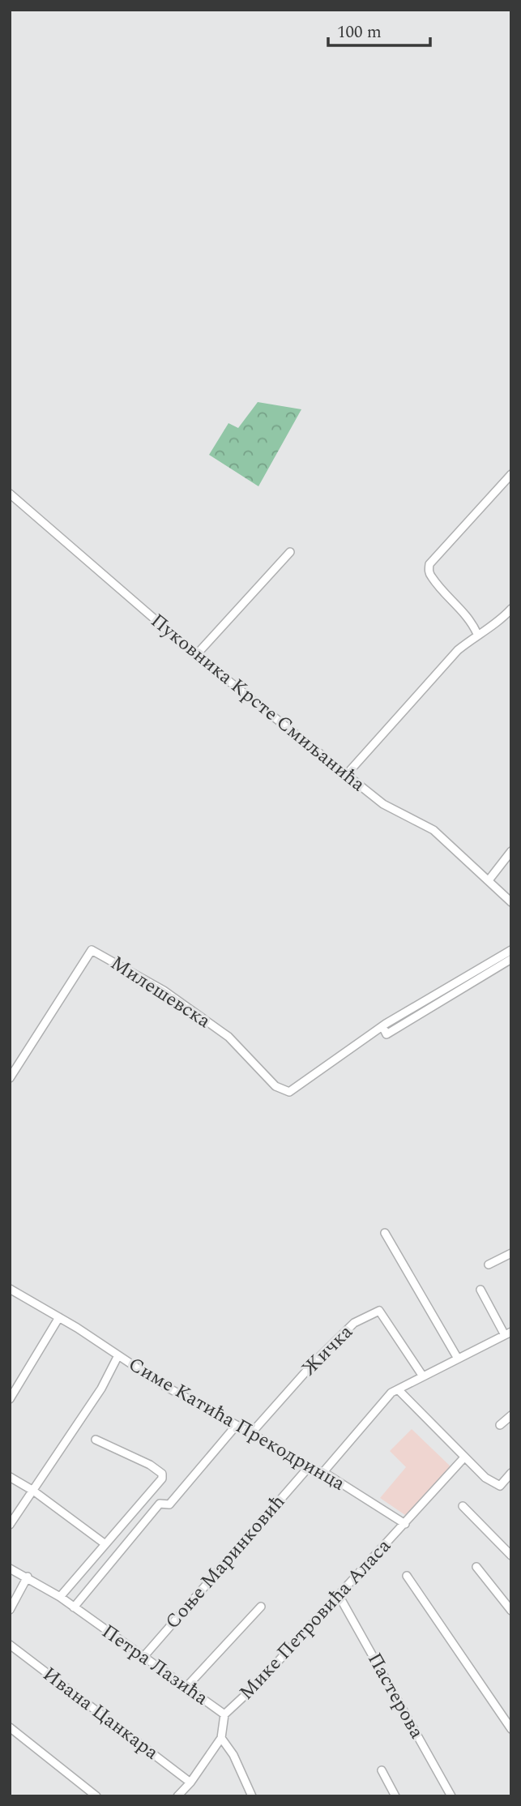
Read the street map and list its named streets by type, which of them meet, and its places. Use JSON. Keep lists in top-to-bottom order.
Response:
{
  "streets": {
    "street": [
      "Пуковника Крсте Смиљанића",
      "Милешевска",
      "Жичка",
      "Симе Катића Прекодринца",
      "Соње Маринковић",
      "Мике Петровића Аласа",
      "Петра Лазића",
      "Пастерова",
      "Ивана Цанкара"
    ]
  },
  "crossings": [
    ["Жичка", "Симе Катића Прекодринца"],
    ["Симе Катића Прекодринца", "Соње Маринковић"],
    ["Симе Катића Прекодринца", "Мике Петровића Аласа"],
    ["Соње Маринковић", "Петра Лазића"],
    ["Мике Петровића Аласа", "Петра Лазића"],
    ["Мике Петровића Аласа", "Пастерова"]
  ],
  "scale_bar": "100 m"
}
